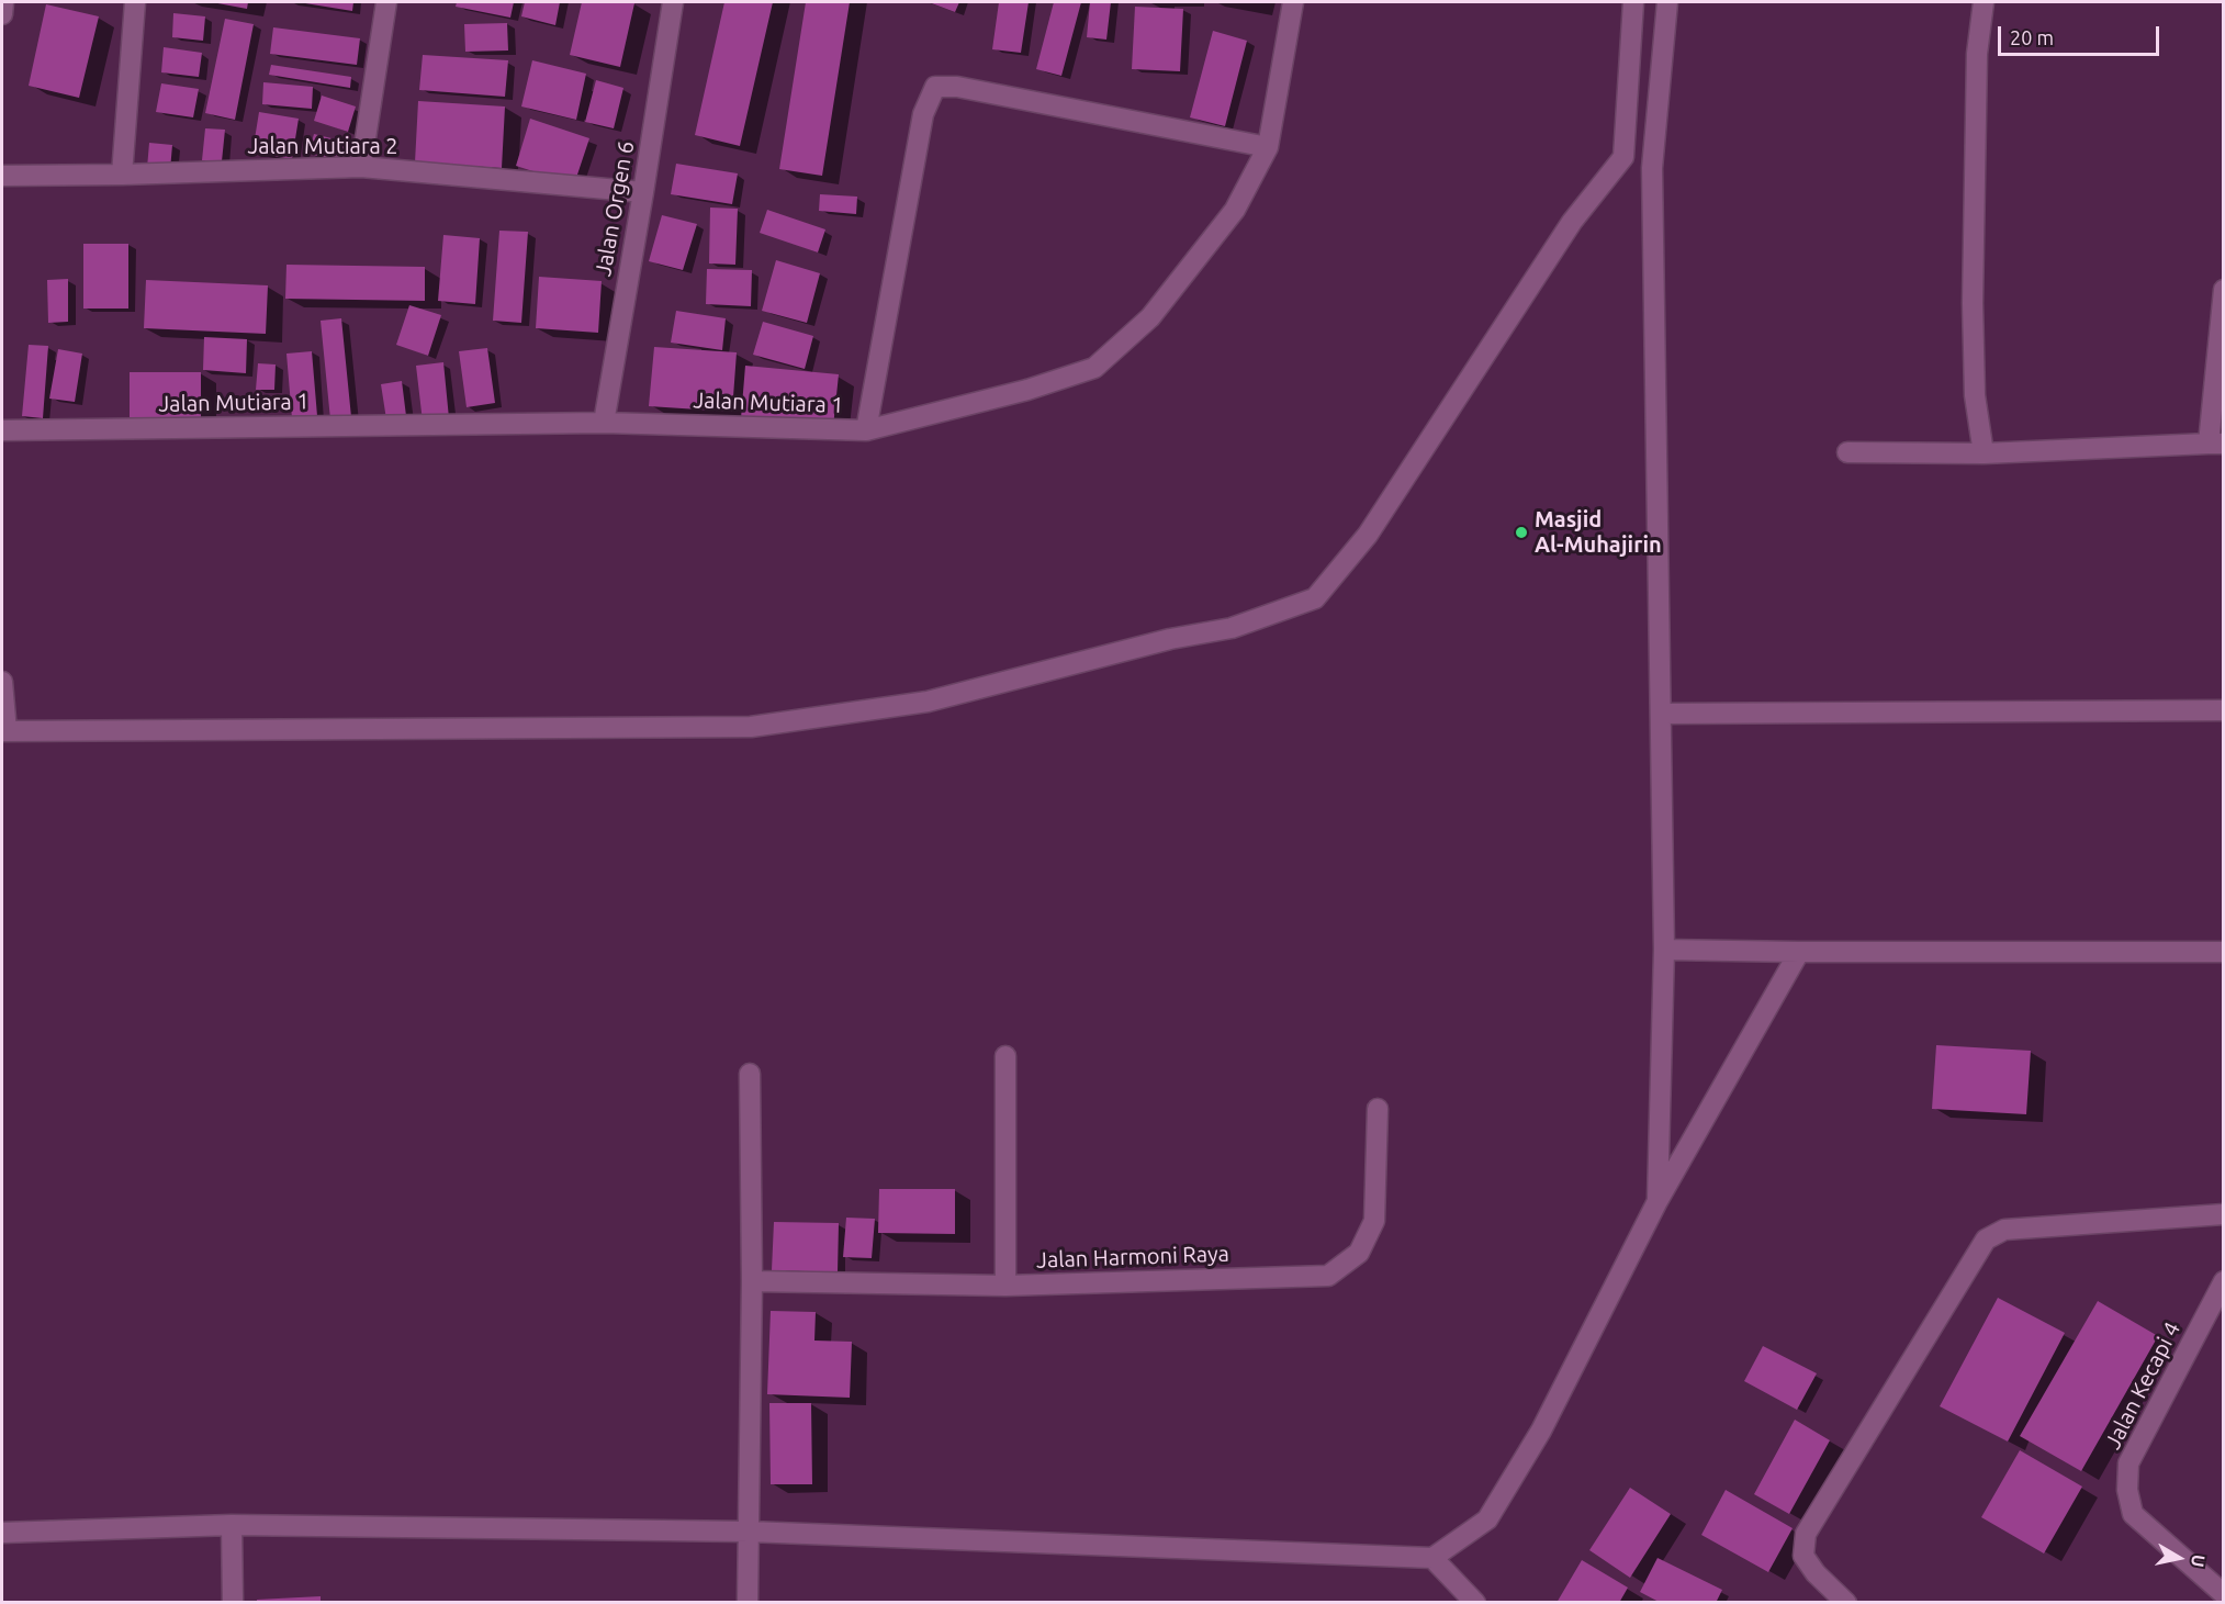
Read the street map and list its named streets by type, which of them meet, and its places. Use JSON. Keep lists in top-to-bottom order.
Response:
{
  "streets": {
    "street": [
      "Jalan Mutiara 2",
      "Jalan Orgen 6",
      "Jalan Mutiara 1",
      "Jalan Harmoni Raya",
      "Jalan Kecapi 4"
    ]
  },
  "crossings": [
    ["Jalan Mutiara 2", "Jalan Orgen 6"],
    ["Jalan Orgen 6", "Jalan Mutiara 1"]
  ],
  "places": ["Masjid Al-Muhajirin"],
  "scale_bar": "20 m",
  "north": "right"
}
